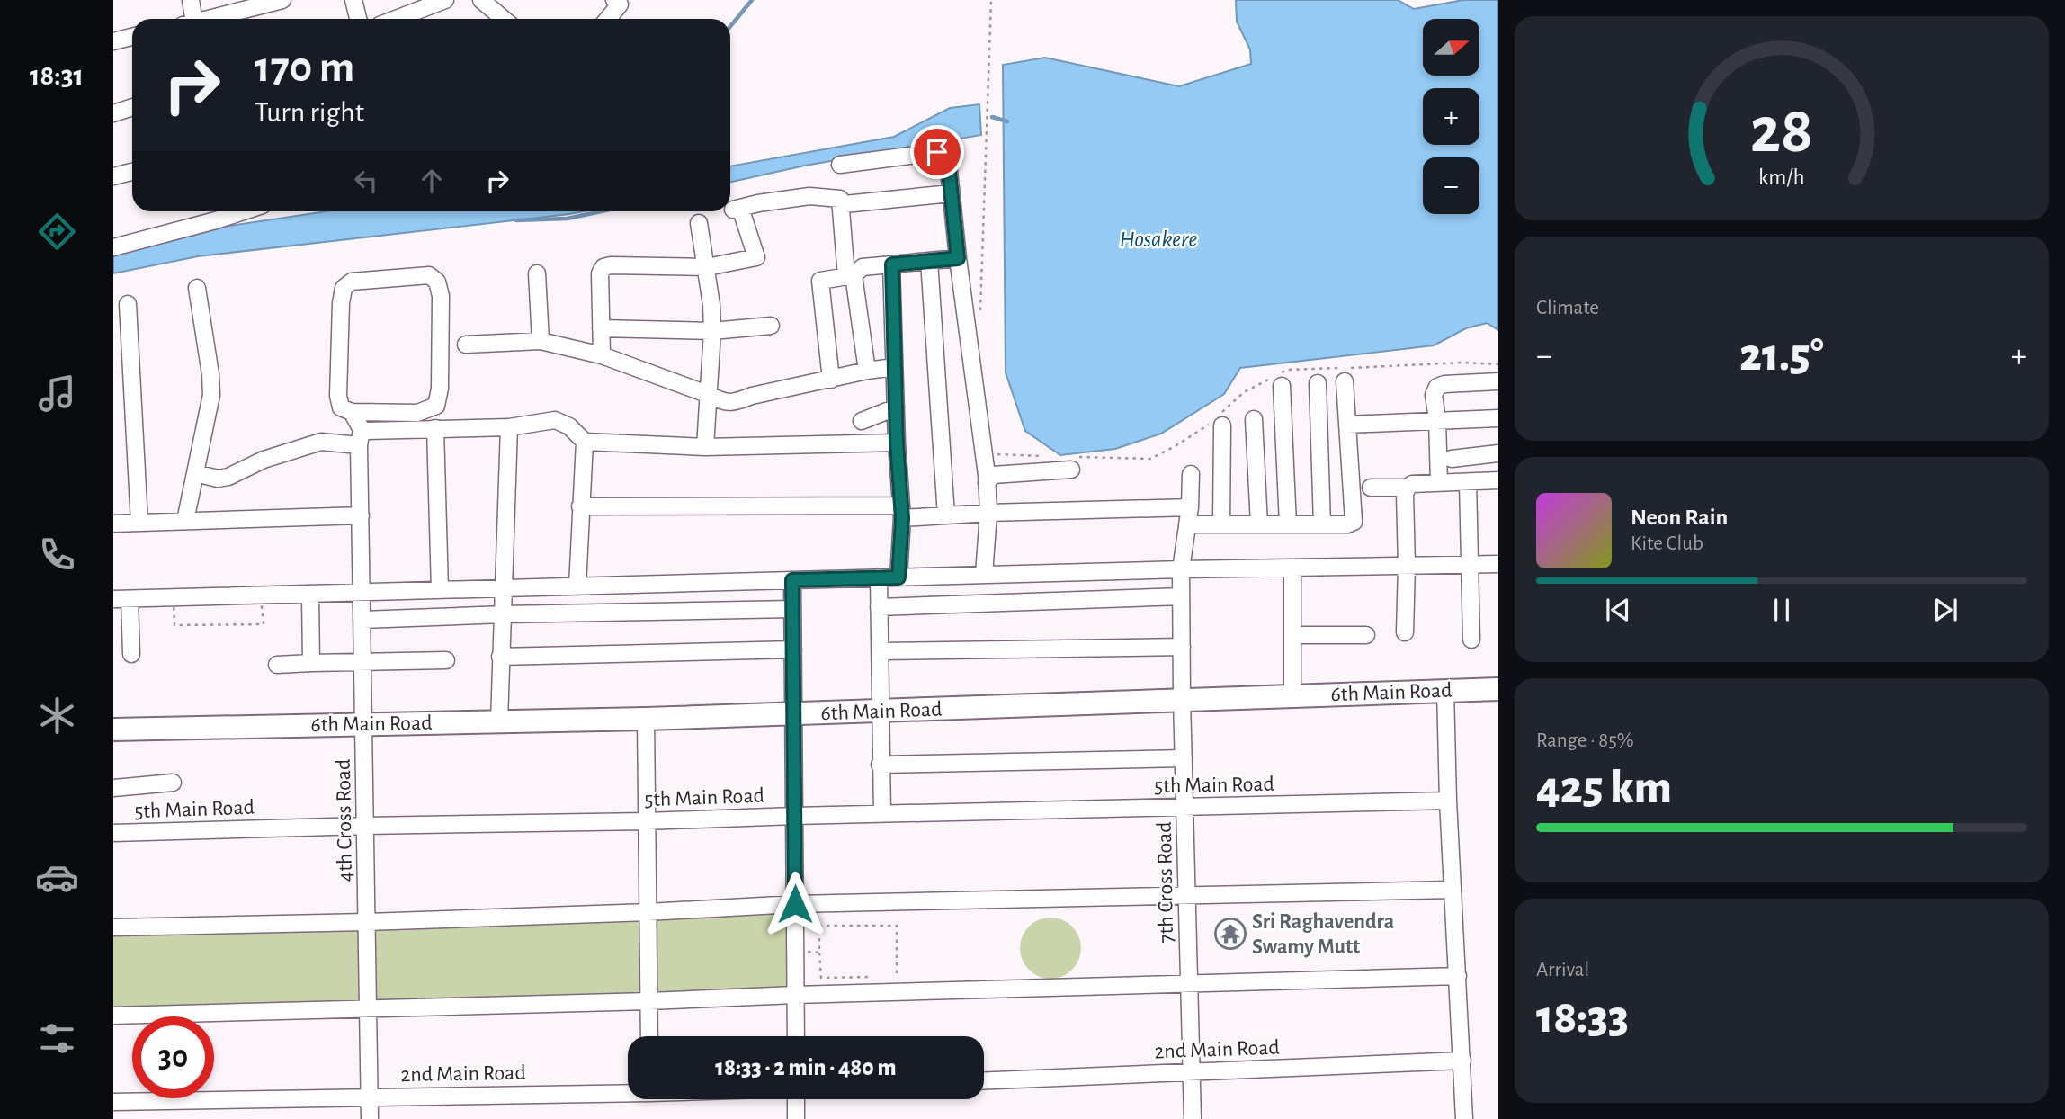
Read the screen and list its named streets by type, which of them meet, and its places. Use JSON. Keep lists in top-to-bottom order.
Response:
{
  "streets": {
    "street": [
      "6th Main Road",
      "5th Main Road",
      "4th Cross Road",
      "7th Cross Road",
      "2nd Main Road"
    ]
  },
  "crossings": [
    ["6th Main Road", "4th Cross Road"],
    ["6th Main Road", "7th Cross Road"],
    ["5th Main Road", "4th Cross Road"],
    ["5th Main Road", "7th Cross Road"],
    ["4th Cross Road", "2nd Main Road"],
    ["7th Cross Road", "2nd Main Road"]
  ],
  "water": ["Hosakere"],
  "places": {
    "temple": ["Sri Raghavendra Swamy Mutt"]
  },
  "north": "right",
  "page": {
    "tabs": "18:31",
    "map_buttons": ["+", "−"],
    "turn": ["170 m", "Turn right"],
    "tile": [
      "Climate",
      ["Range · 85%", "425 km"],
      ["Arrival", "18:33"]
    ],
    "heat": ["−", "21.5°", "+"],
    "song": ["Neon Rain", "Kite Club"],
    "limit": "30",
    "trip": "18:33 · 2 min · 480 m",
    "gauge": ["28", "km/h"]
  }
}
